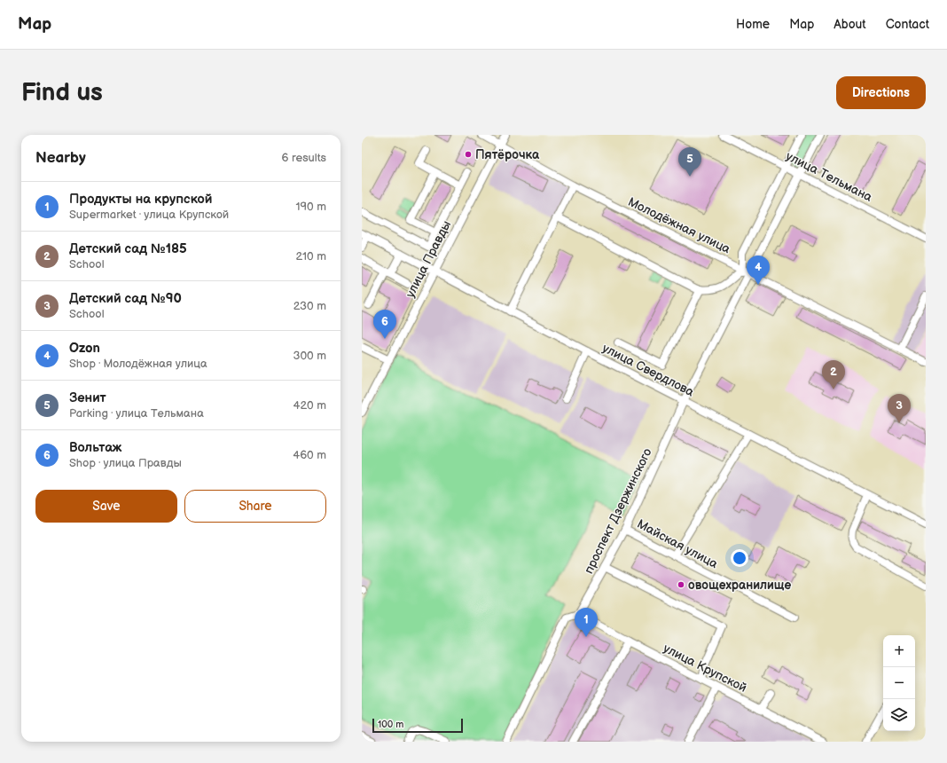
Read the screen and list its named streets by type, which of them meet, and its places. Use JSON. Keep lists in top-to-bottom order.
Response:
{
  "streets": {
    "street": [
      "улица Тельмана",
      "Молодёжная улица",
      "улица Правды",
      "улица Свердлова",
      "проспект Дзержинского",
      "Майская улица",
      "улица Крупской"
    ]
  },
  "crossings": [
    ["улица Тельмана", "проспект Дзержинского"],
    ["Молодёжная улица", "улица Правды"],
    ["Молодёжная улица", "проспект Дзержинского"],
    ["улица Правды", "улица Свердлова"],
    ["улица Свердлова", "проспект Дзержинского"],
    ["проспект Дзержинского", "Майская улица"],
    ["проспект Дзержинского", "улица Крупской"]
  ],
  "places": ["Пятёрочка", "овощехранилище"],
  "scale_bar": "100 m",
  "page": {
    "header": "Map",
    "nav": [
      "Home",
      "Map",
      "About",
      "Contact"
    ],
    "buttons": [
      "Directions",
      ["Save", "Share"]
    ],
    "title": "Find us",
    "heading": ["Nearby", "6 results"],
    "pins": [
      "5",
      "4",
      "6",
      "2",
      "3",
      "1"
    ],
    "list": [
      {
        "mark": "1",
        "name": "Продукты на крупской",
        "note": "Supermarket · улица Крупской",
        "value": "190 m"
      },
      {
        "mark": "2",
        "name": "Детский сад №185",
        "note": "School",
        "value": "210 m"
      },
      {
        "mark": "3",
        "name": "Детский сад №90",
        "note": "School",
        "value": "230 m"
      },
      {
        "mark": "4",
        "name": "Ozon",
        "note": "Shop · Молодёжная улица",
        "value": "300 m"
      },
      {
        "mark": "5",
        "name": "Зенит",
        "note": "Parking · улица Тельмана",
        "value": "420 m"
      },
      {
        "mark": "6",
        "name": "Вольтаж",
        "note": "Shop · улица Правды",
        "value": "460 m"
      }
    ],
    "map_buttons": ["+", "−"],
    "scale": "100 m"
  }
}
